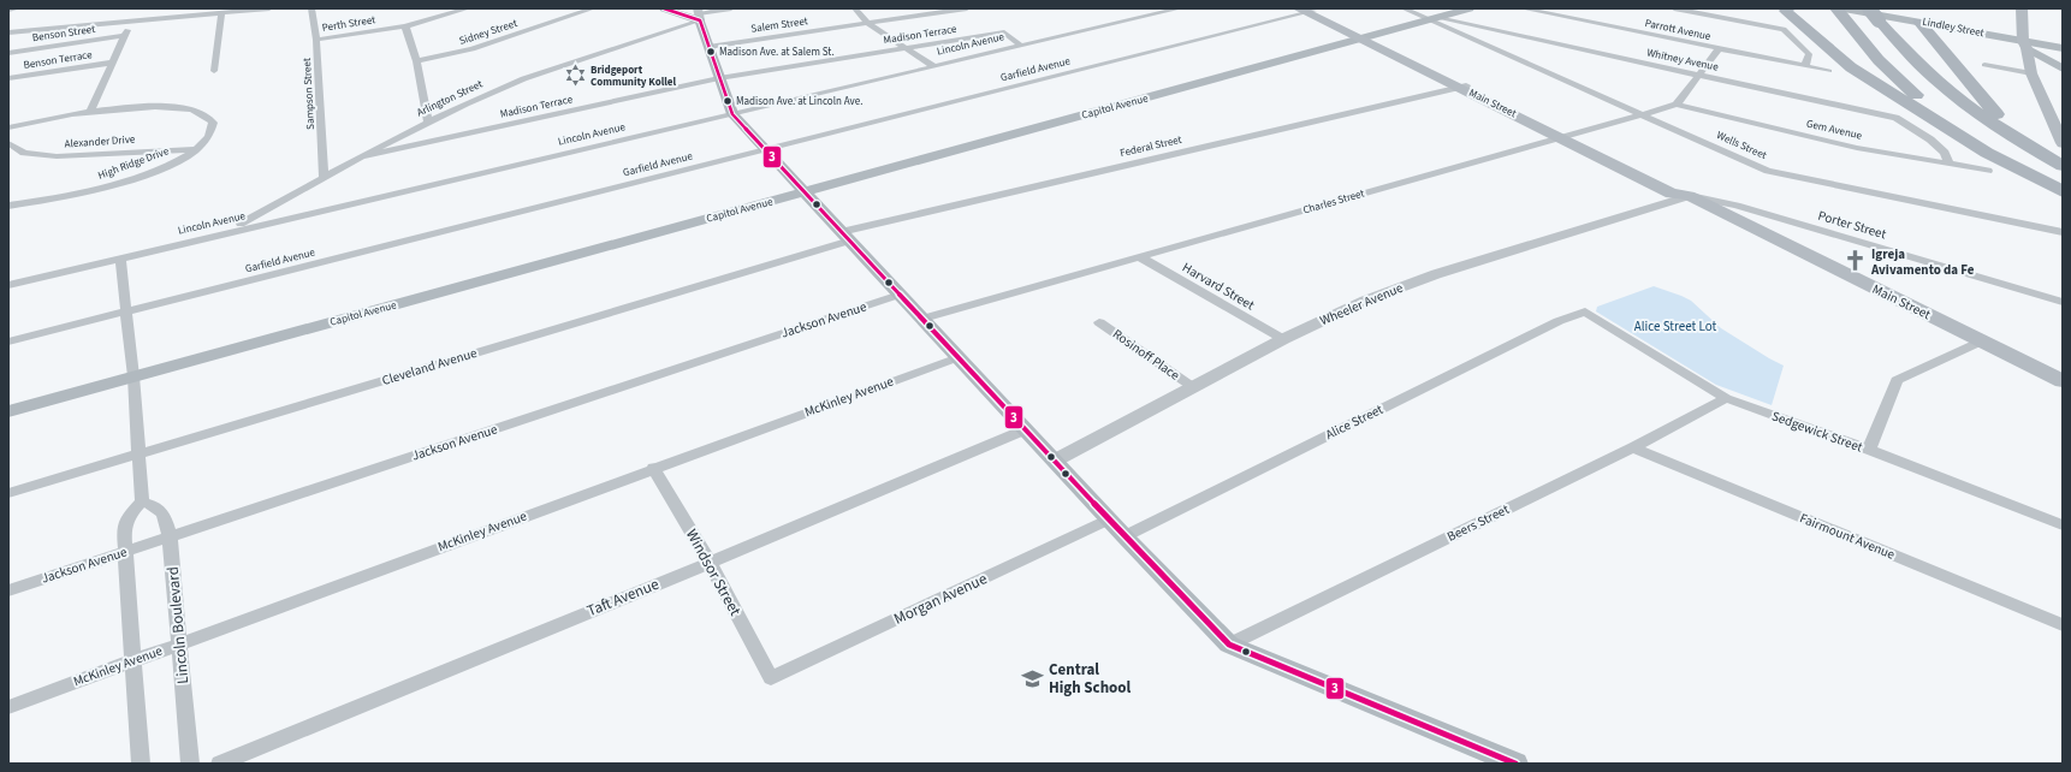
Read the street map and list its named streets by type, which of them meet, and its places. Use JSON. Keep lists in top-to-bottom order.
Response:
{
  "streets": {
    "main road": ["Lindley Street", "Main Street", "Capitol Avenue"],
    "street": [
      "Perth Street",
      "Salem Street",
      "Parrott Avenue",
      "Sidney Street",
      "Benson Street",
      "Madison Terrace",
      "Lincoln Avenue",
      "Benson Terrace",
      "Whitney Avenue",
      "Garfield Avenue",
      "Sampson Street",
      "Arlington Street",
      "Gem Avenue",
      "Alexander Drive",
      "Wells Street",
      "Federal Street",
      "High Ridge Drive",
      "Charles Street",
      "Porter Street",
      "Harvard Street",
      "Wheeler Avenue",
      "Jackson Avenue",
      "Rosinoff Place",
      "Cleveland Avenue",
      "McKinley Avenue",
      "Alice Street",
      "Sedgewick Street",
      "Beers Street",
      "Fairmount Avenue",
      "Windsor Street",
      "Taft Avenue",
      "Morgan Avenue",
      "Lincoln Boulevard"
    ]
  },
  "crossings": [
    ["Perth Street", "Sampson Street"],
    ["Madison Terrace", "Lincoln Avenue"],
    ["Madison Terrace", "Arlington Street"],
    ["Lincoln Avenue", "Arlington Street"],
    ["Whitney Avenue", "Capitol Avenue"],
    ["Whitney Avenue", "Gem Avenue"],
    ["Whitney Avenue", "Wells Street"],
    ["Garfield Avenue", "Main Street"],
    ["Sampson Street", "Arlington Street"],
    ["Main Street", "Capitol Avenue"],
    ["Main Street", "Federal Street"],
    ["Main Street", "Charles Street"],
    ["Main Street", "Porter Street"],
    ["Main Street", "Wheeler Avenue"],
    ["Capitol Avenue", "Wells Street"],
    ["Gem Avenue", "Charles Street"],
    ["Alexander Drive", "High Ridge Drive"],
    ["Wells Street", "Charles Street"],
    ["Federal Street", "Cleveland Avenue"],
    ["Charles Street", "Harvard Street"],
    ["Porter Street", "Wheeler Avenue"],
    ["Harvard Street", "Wheeler Avenue"],
    ["Wheeler Avenue", "Rosinoff Place"],
    ["Jackson Avenue", "Lincoln Boulevard"],
    ["McKinley Avenue", "Windsor Street"],
    ["McKinley Avenue", "Lincoln Boulevard"],
    ["Alice Street", "Sedgewick Street"],
    ["Sedgewick Street", "Beers Street"],
    ["Beers Street", "Fairmount Avenue"],
    ["Windsor Street", "Taft Avenue"],
    ["Windsor Street", "Morgan Avenue"]
  ],
  "parks": ["Alice Street Lot"],
  "places": {
    "other": ["Madison Ave. at Salem St.", "Madison Ave. at Lincoln Ave."],
    "synagogue": ["Bridgeport Community Kollel"],
    "church": ["Igreja Avivamento da Fe"],
    "school or university": ["Central High School"]
  },
  "lines": ["transit line 3"]
}
